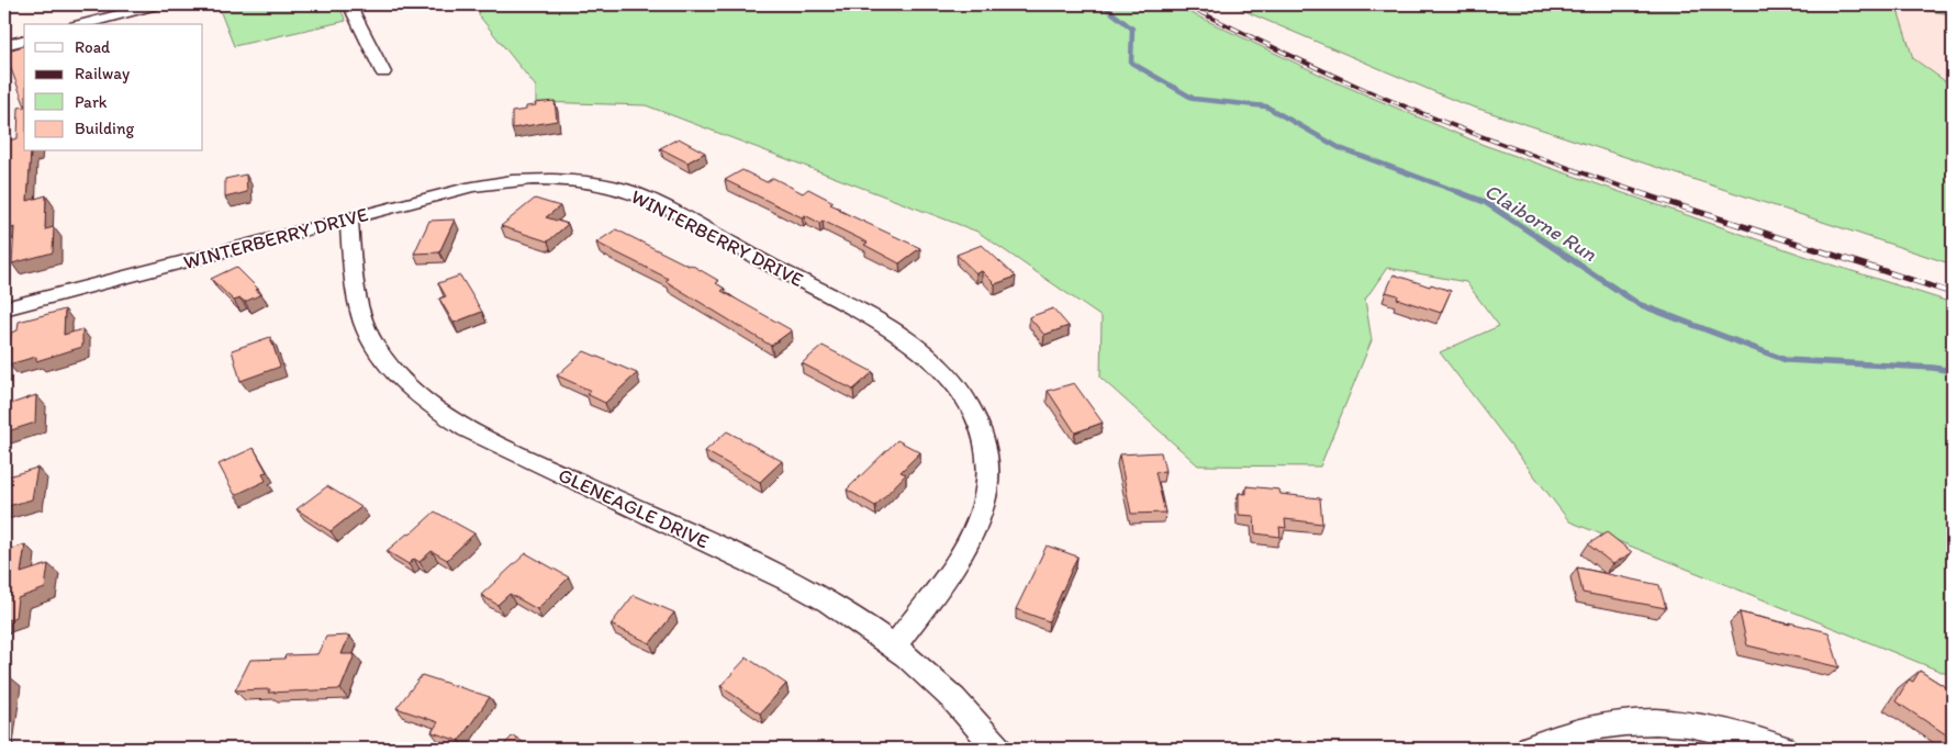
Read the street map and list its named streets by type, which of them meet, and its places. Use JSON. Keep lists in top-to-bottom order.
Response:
{
  "streets": {
    "street": ["WINTERBERRY DRIVE", "GLENEAGLE DRIVE"]
  },
  "crossings": [
    ["WINTERBERRY DRIVE", "GLENEAGLE DRIVE"]
  ],
  "water": ["Claiborne Run"],
  "legend": [
    "Road",
    "Railway",
    "Park",
    "Building"
  ]
}
